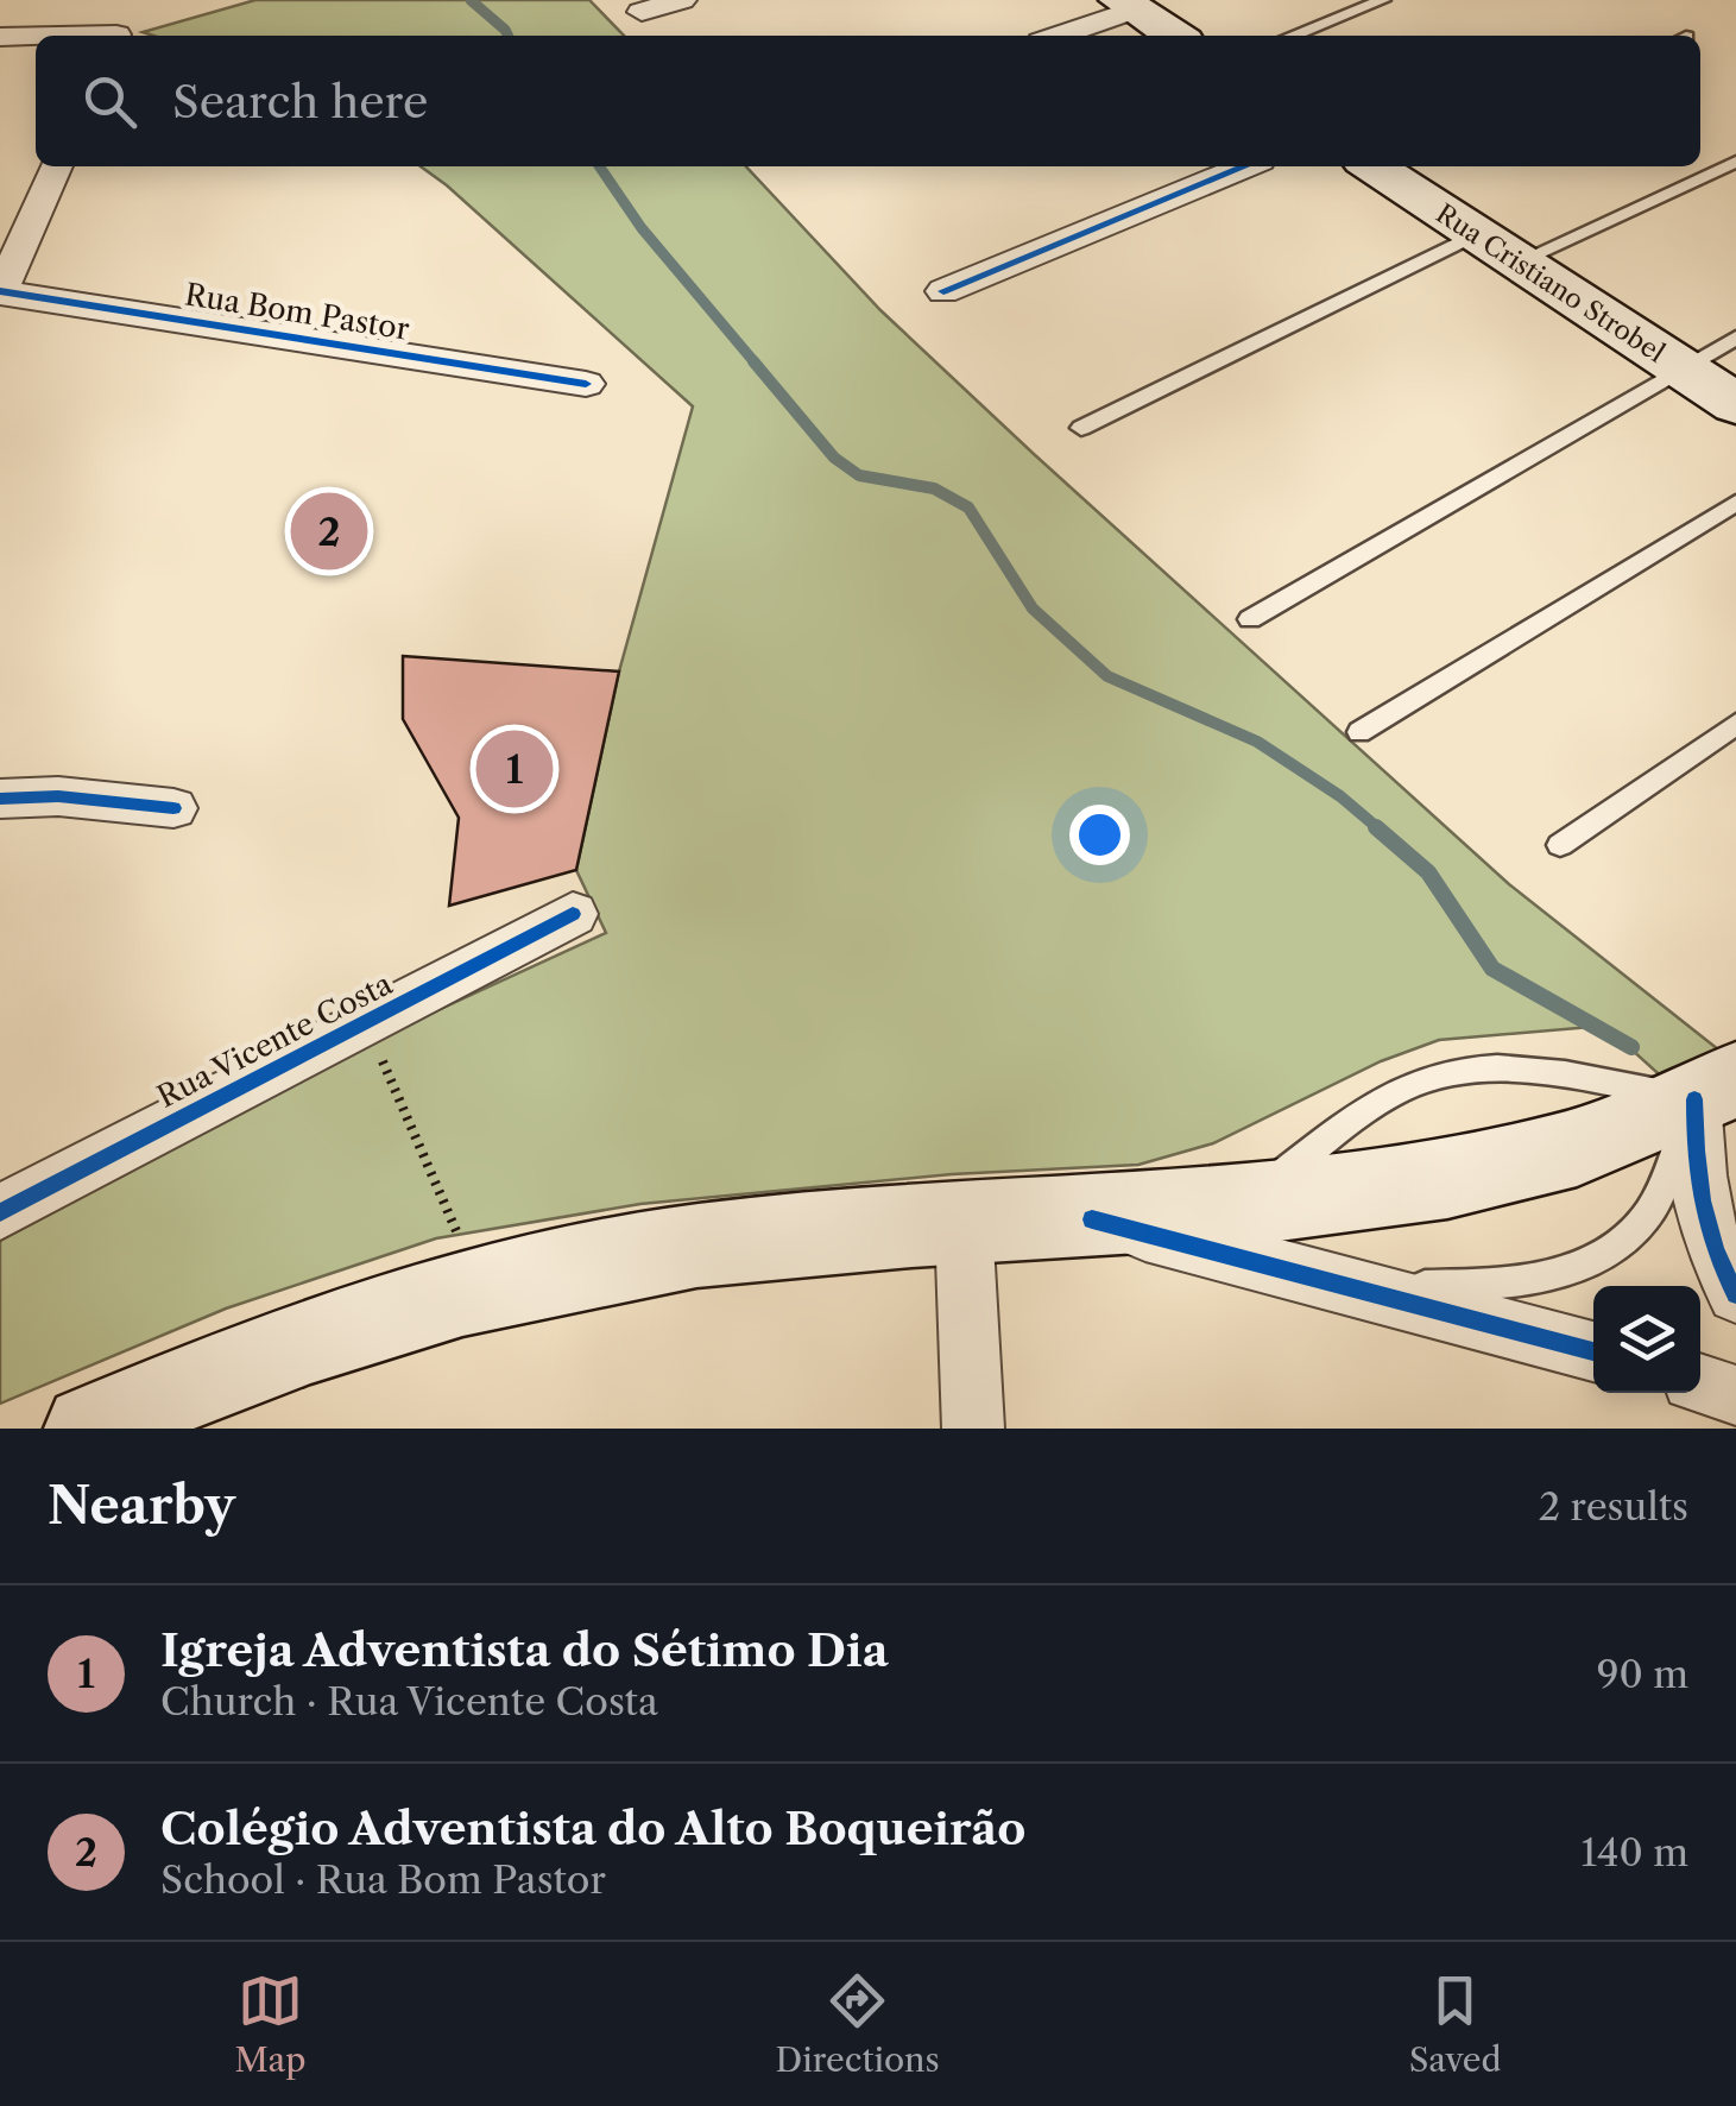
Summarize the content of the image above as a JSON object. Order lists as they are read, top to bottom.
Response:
{
  "streets": {
    "main road": ["Rua Cristiano Strobel"],
    "street": ["Rua Bom Pastor", "Rua Vicente Costa"]
  },
  "page": {
    "search": "Search here",
    "pins": ["2", "1"],
    "heading": ["Nearby", "2 results"],
    "list": [
      {
        "mark": "1",
        "name": "Igreja Adventista do Sétimo Dia",
        "note": "Church · Rua Vicente Costa",
        "value": "90 m"
      },
      {
        "mark": "2",
        "name": "Colégio Adventista do Alto Boqueirão",
        "note": "School · Rua Bom Pastor",
        "value": "140 m"
      }
    ],
    "nav": ["Map", "Directions", "Saved"]
  }
}
